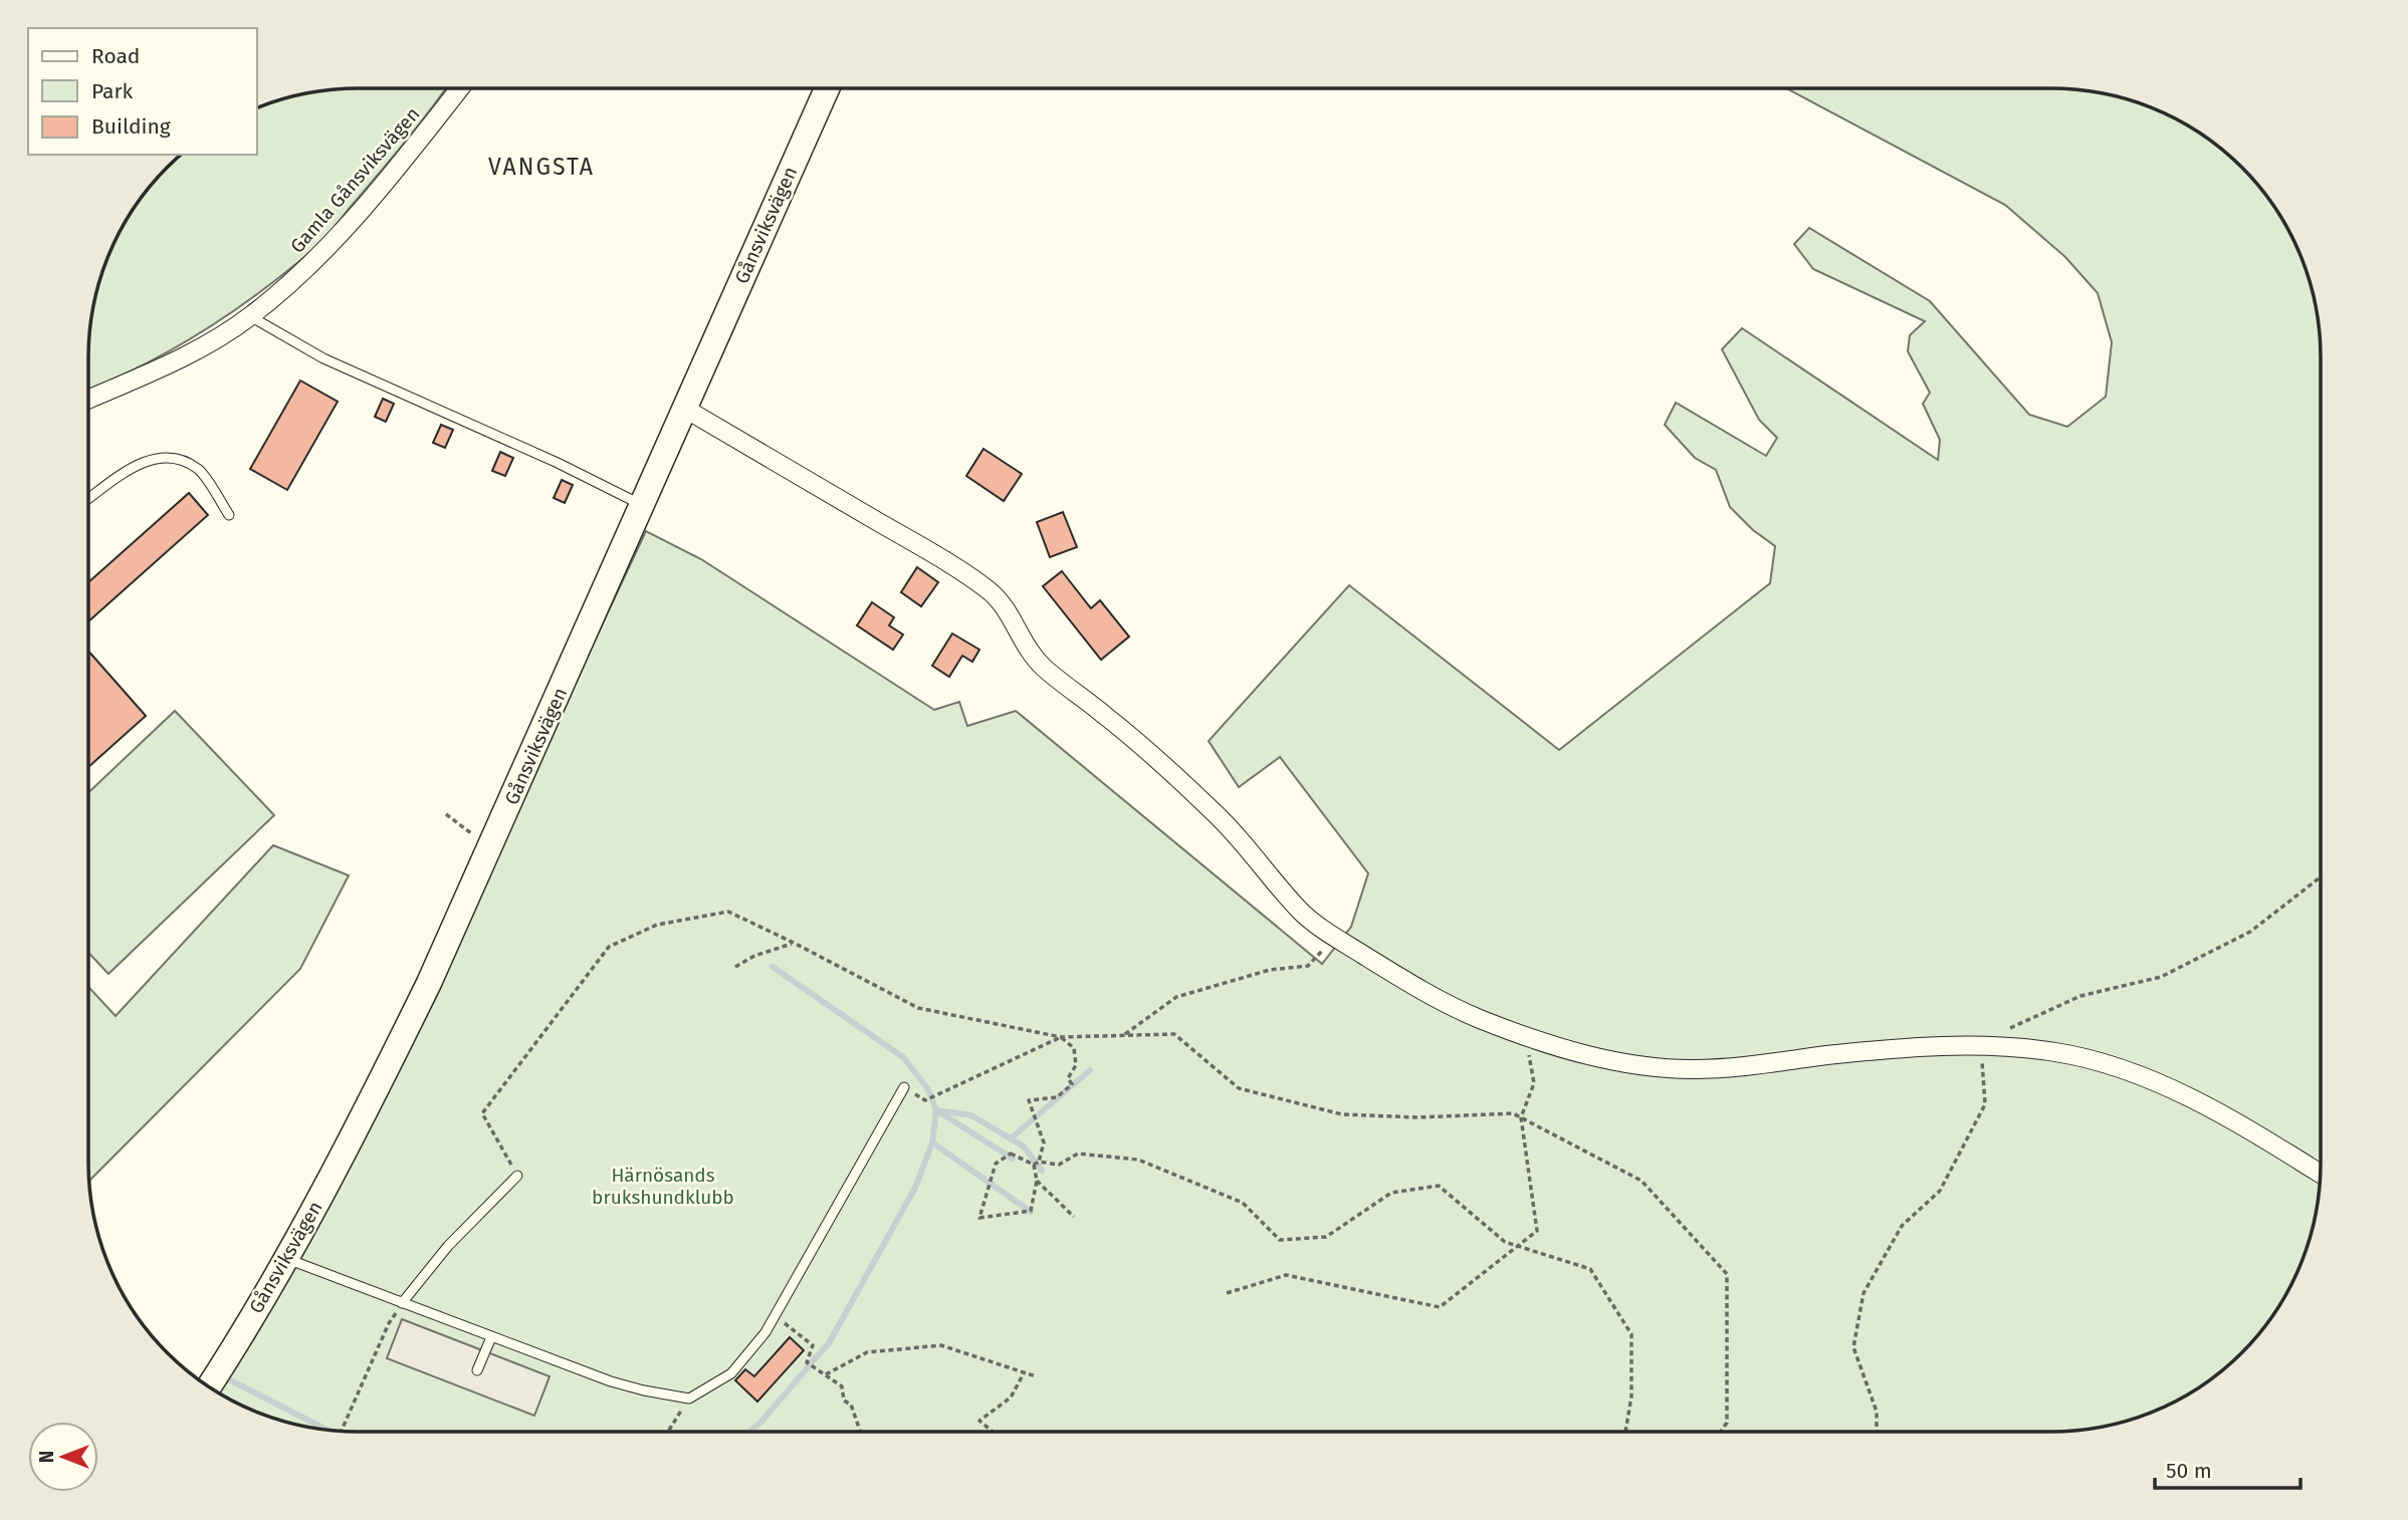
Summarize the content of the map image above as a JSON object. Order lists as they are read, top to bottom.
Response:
{
  "streets": {
    "main road": ["Gånsviksvägen"],
    "street": ["Gamla Gånsviksvägen"]
  },
  "districts": ["VANGSTA"],
  "parks": ["Härnösands brukshundklubb"],
  "legend": ["Road", "Park", "Building"],
  "scale_bar": "50 m",
  "north": "left"
}
